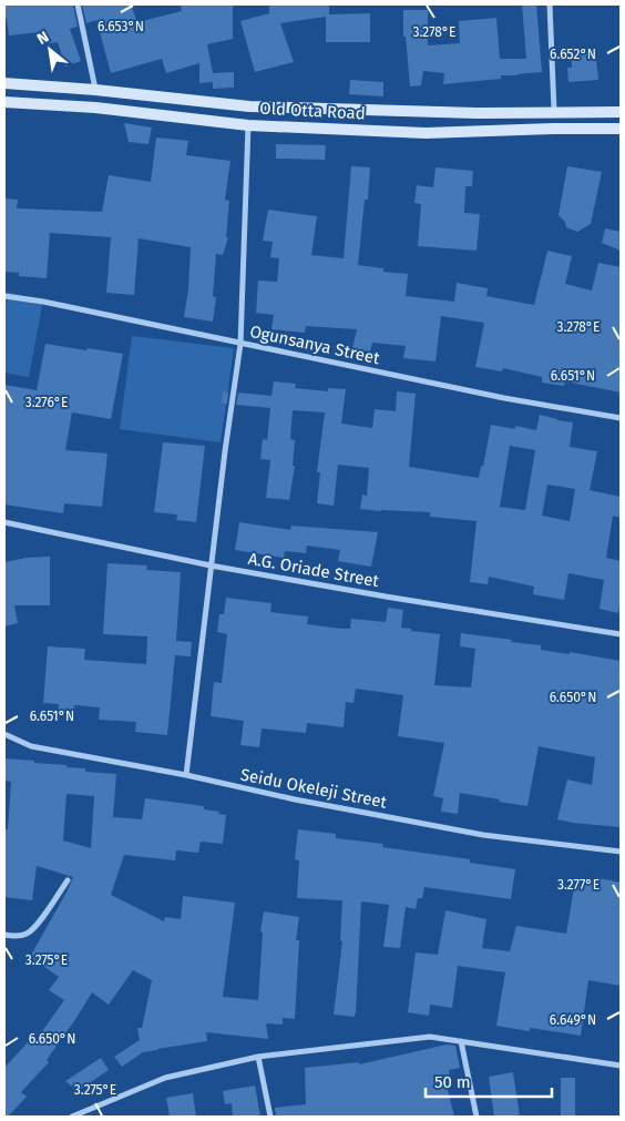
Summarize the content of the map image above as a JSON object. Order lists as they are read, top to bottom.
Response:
{
  "streets": {
    "street": [
      "Old Otta Road",
      "Ogunsanya Street",
      "A.G. Oriade Street",
      "Seidu Okeleji Street"
    ]
  },
  "scale_bar": "50 m",
  "north": "top left",
  "coordinates": [
    "6.653°N",
    "3.278°E",
    "6.652°N",
    "6.651°N",
    "3.276°E",
    "6.650°N",
    "3.277°E",
    "3.275°E",
    "6.649°N"
  ]
}
